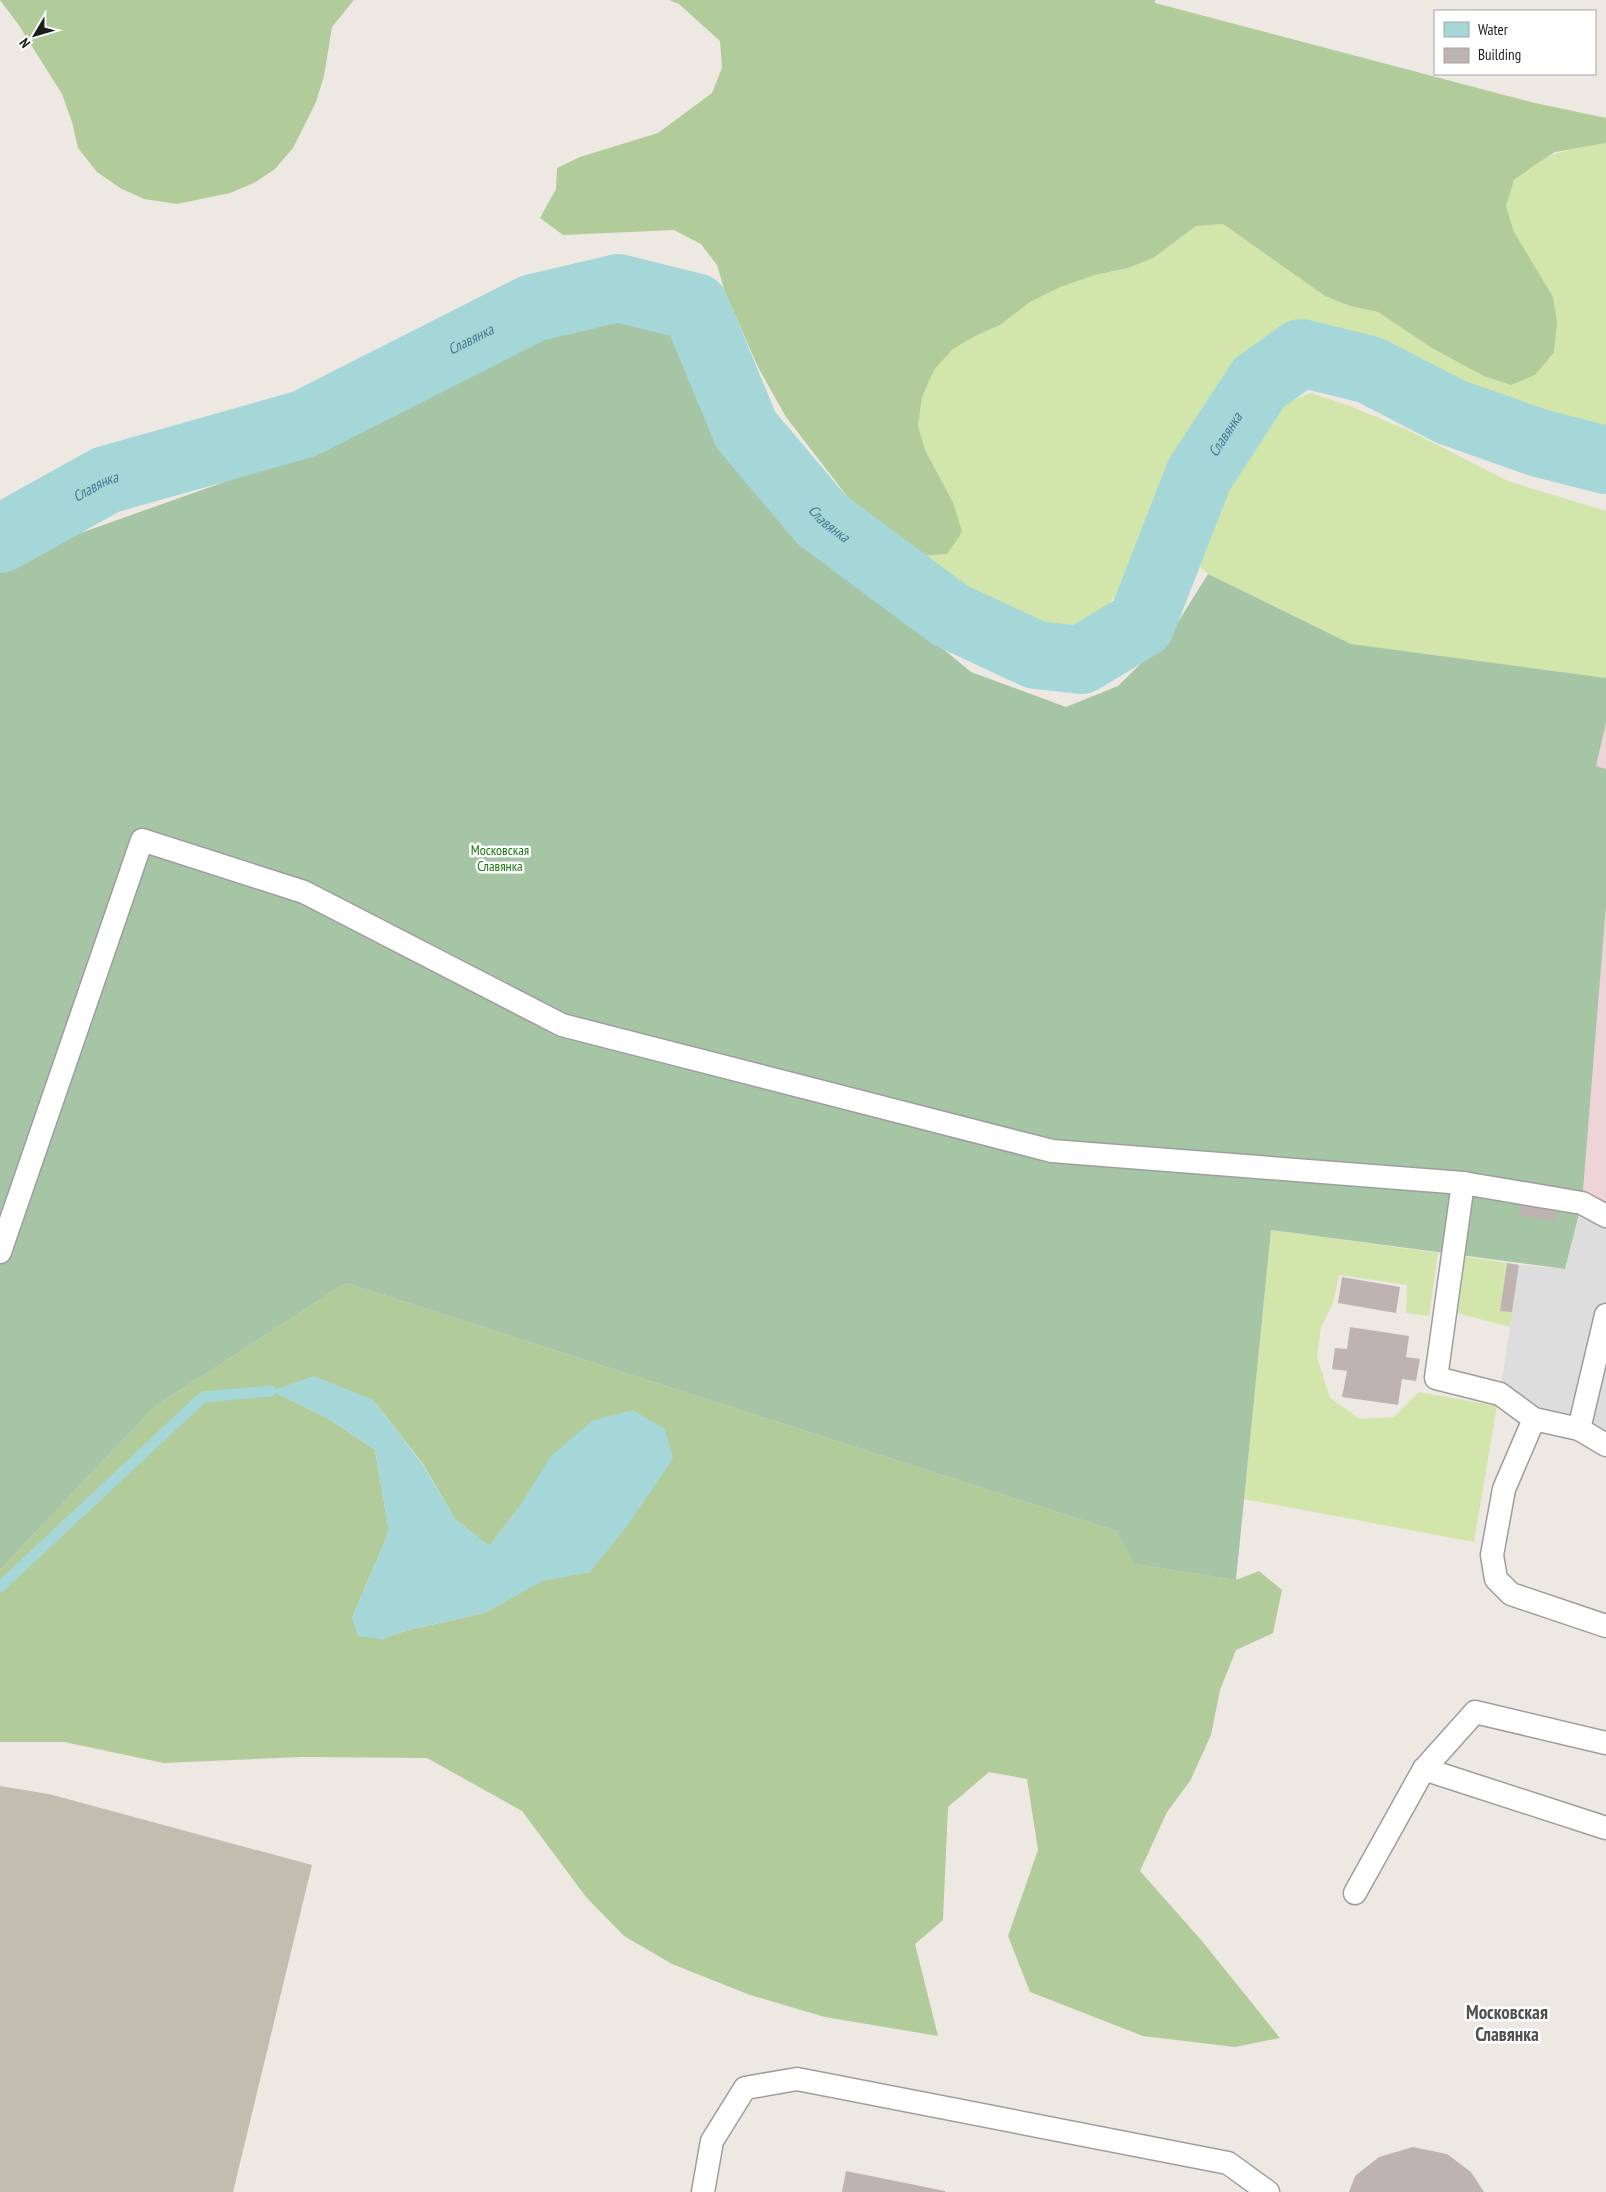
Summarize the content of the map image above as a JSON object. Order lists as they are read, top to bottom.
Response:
{
  "districts": ["Московская Славянка"],
  "water": ["Славянка"],
  "parks": ["Московская Славянка"],
  "legend": ["Water", "Building"],
  "north": "bottom left"
}
